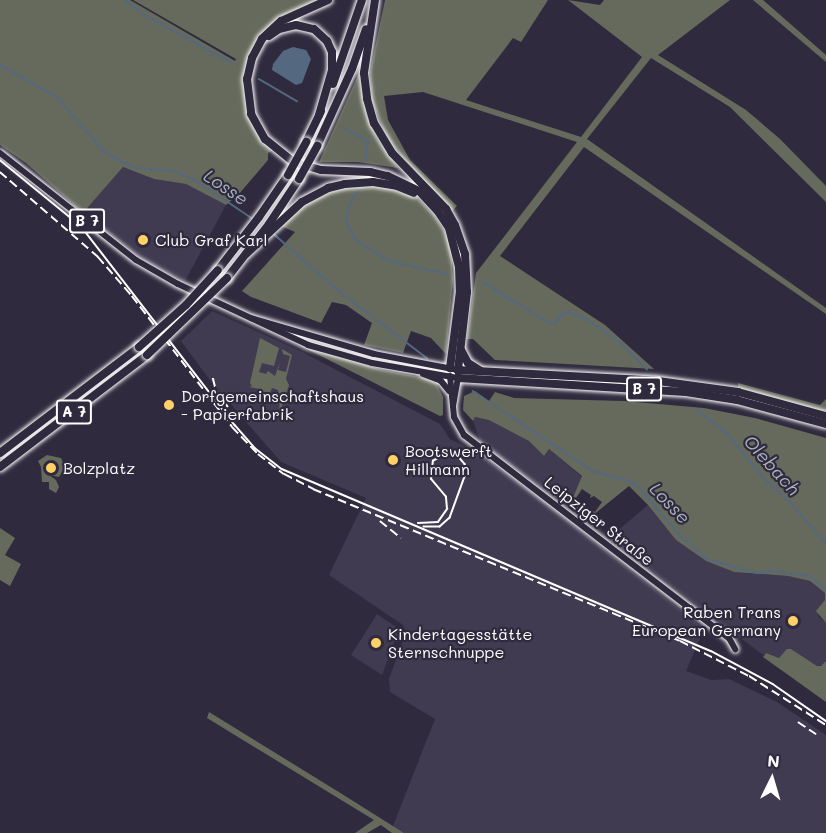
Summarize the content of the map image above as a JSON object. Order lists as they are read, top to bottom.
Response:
{
  "streets": {
    "highway": ["B 7", "A 7"],
    "main road": ["Leipziger Straße"]
  },
  "crossings": [
    ["B 7", "Leipziger Straße"]
  ],
  "water": ["Losse", "Olebach"],
  "places": [
    "Club Graf Karl",
    "Dorfgemeinschaftshaus - Papierfabrik",
    "Bootswerft Hillmann",
    "Bolzplatz",
    "Raben Trans European Germany",
    "Kindertagesstätte Sternschnuppe"
  ],
  "north": "top"
}
